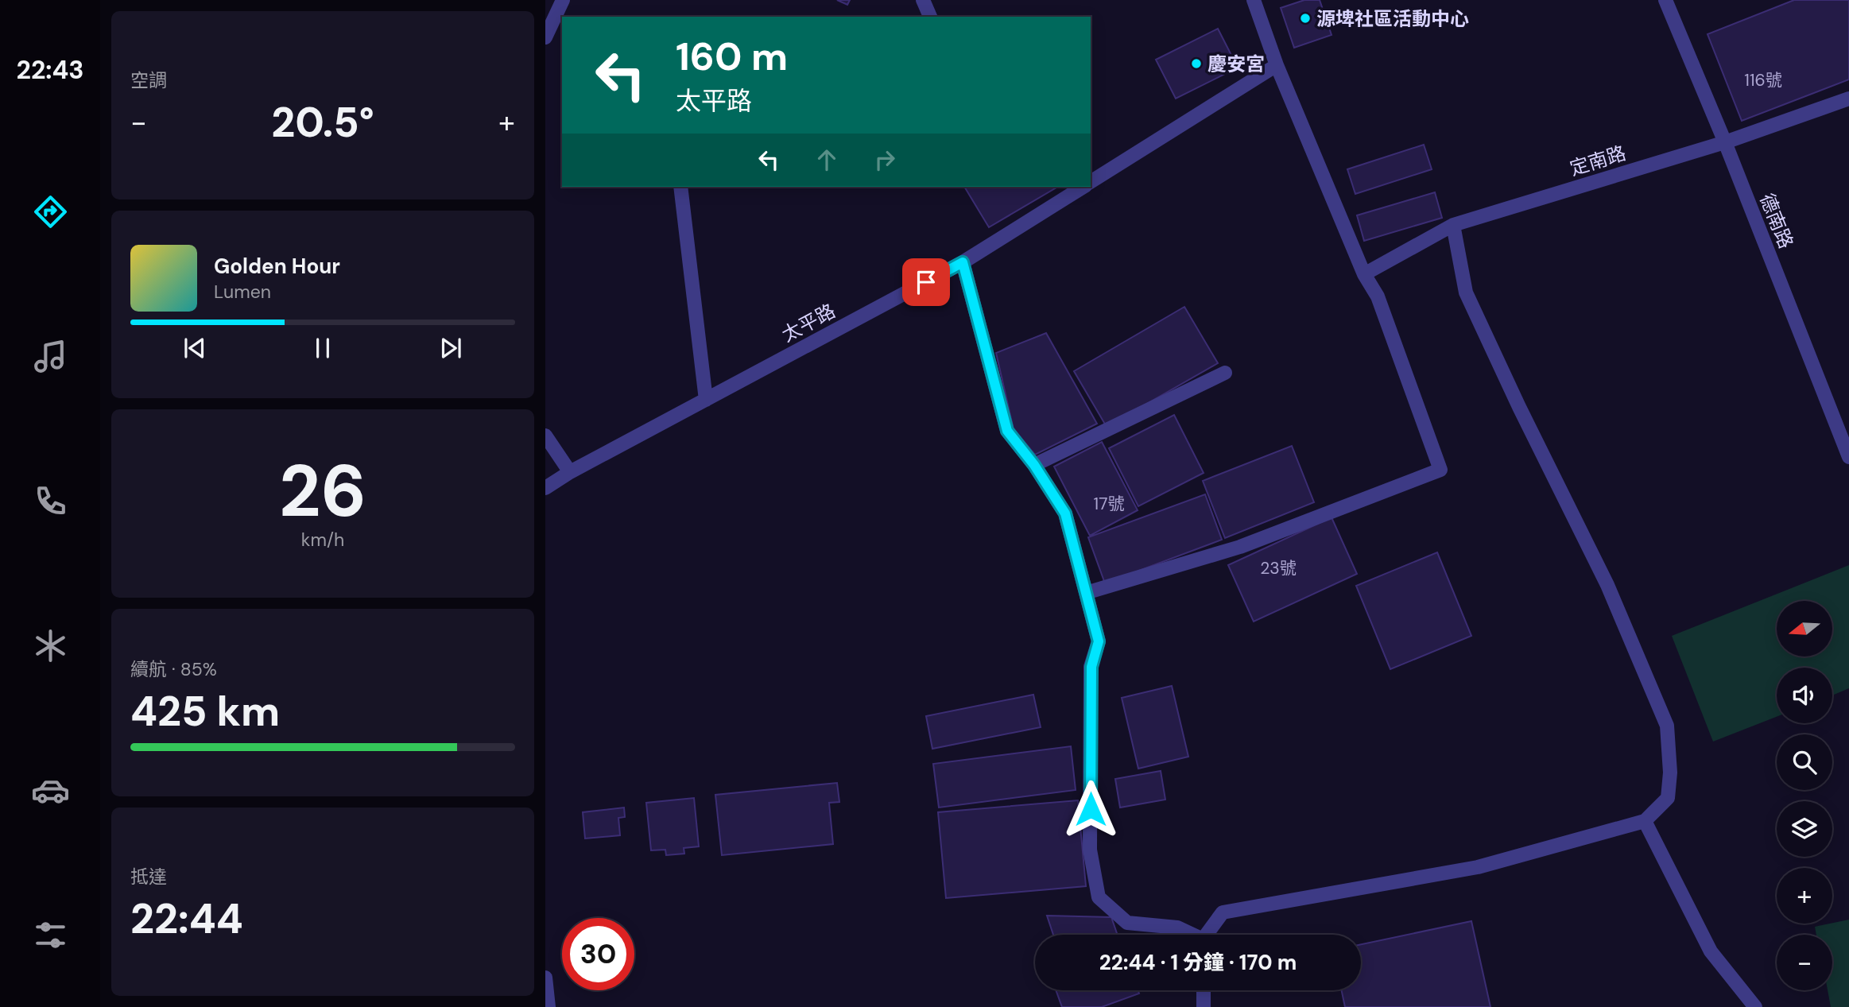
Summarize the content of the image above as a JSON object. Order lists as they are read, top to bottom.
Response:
{
  "streets": {
    "street": ["定南路", "德南路", "太平路"]
  },
  "crossings": [
    ["定南路", "德南路"]
  ],
  "places": ["源埤社區活動中心", "慶安宮"],
  "house_numbers": ["116號", "17號", "23號"],
  "north": "left",
  "page": {
    "tabs": "22:43",
    "tile": [
      "空調",
      ["26", "km/h"],
      ["續航 · 85%", "425 km"],
      ["抵達", "22:44"]
    ],
    "turn": ["160 m", "太平路"],
    "heat": ["−", "20.5°", "+"],
    "song": ["Golden Hour", "Lumen"],
    "map_buttons": ["+", "−"],
    "limit": "30",
    "trip": "22:44 · 1 分鐘 · 170 m"
  }
}
